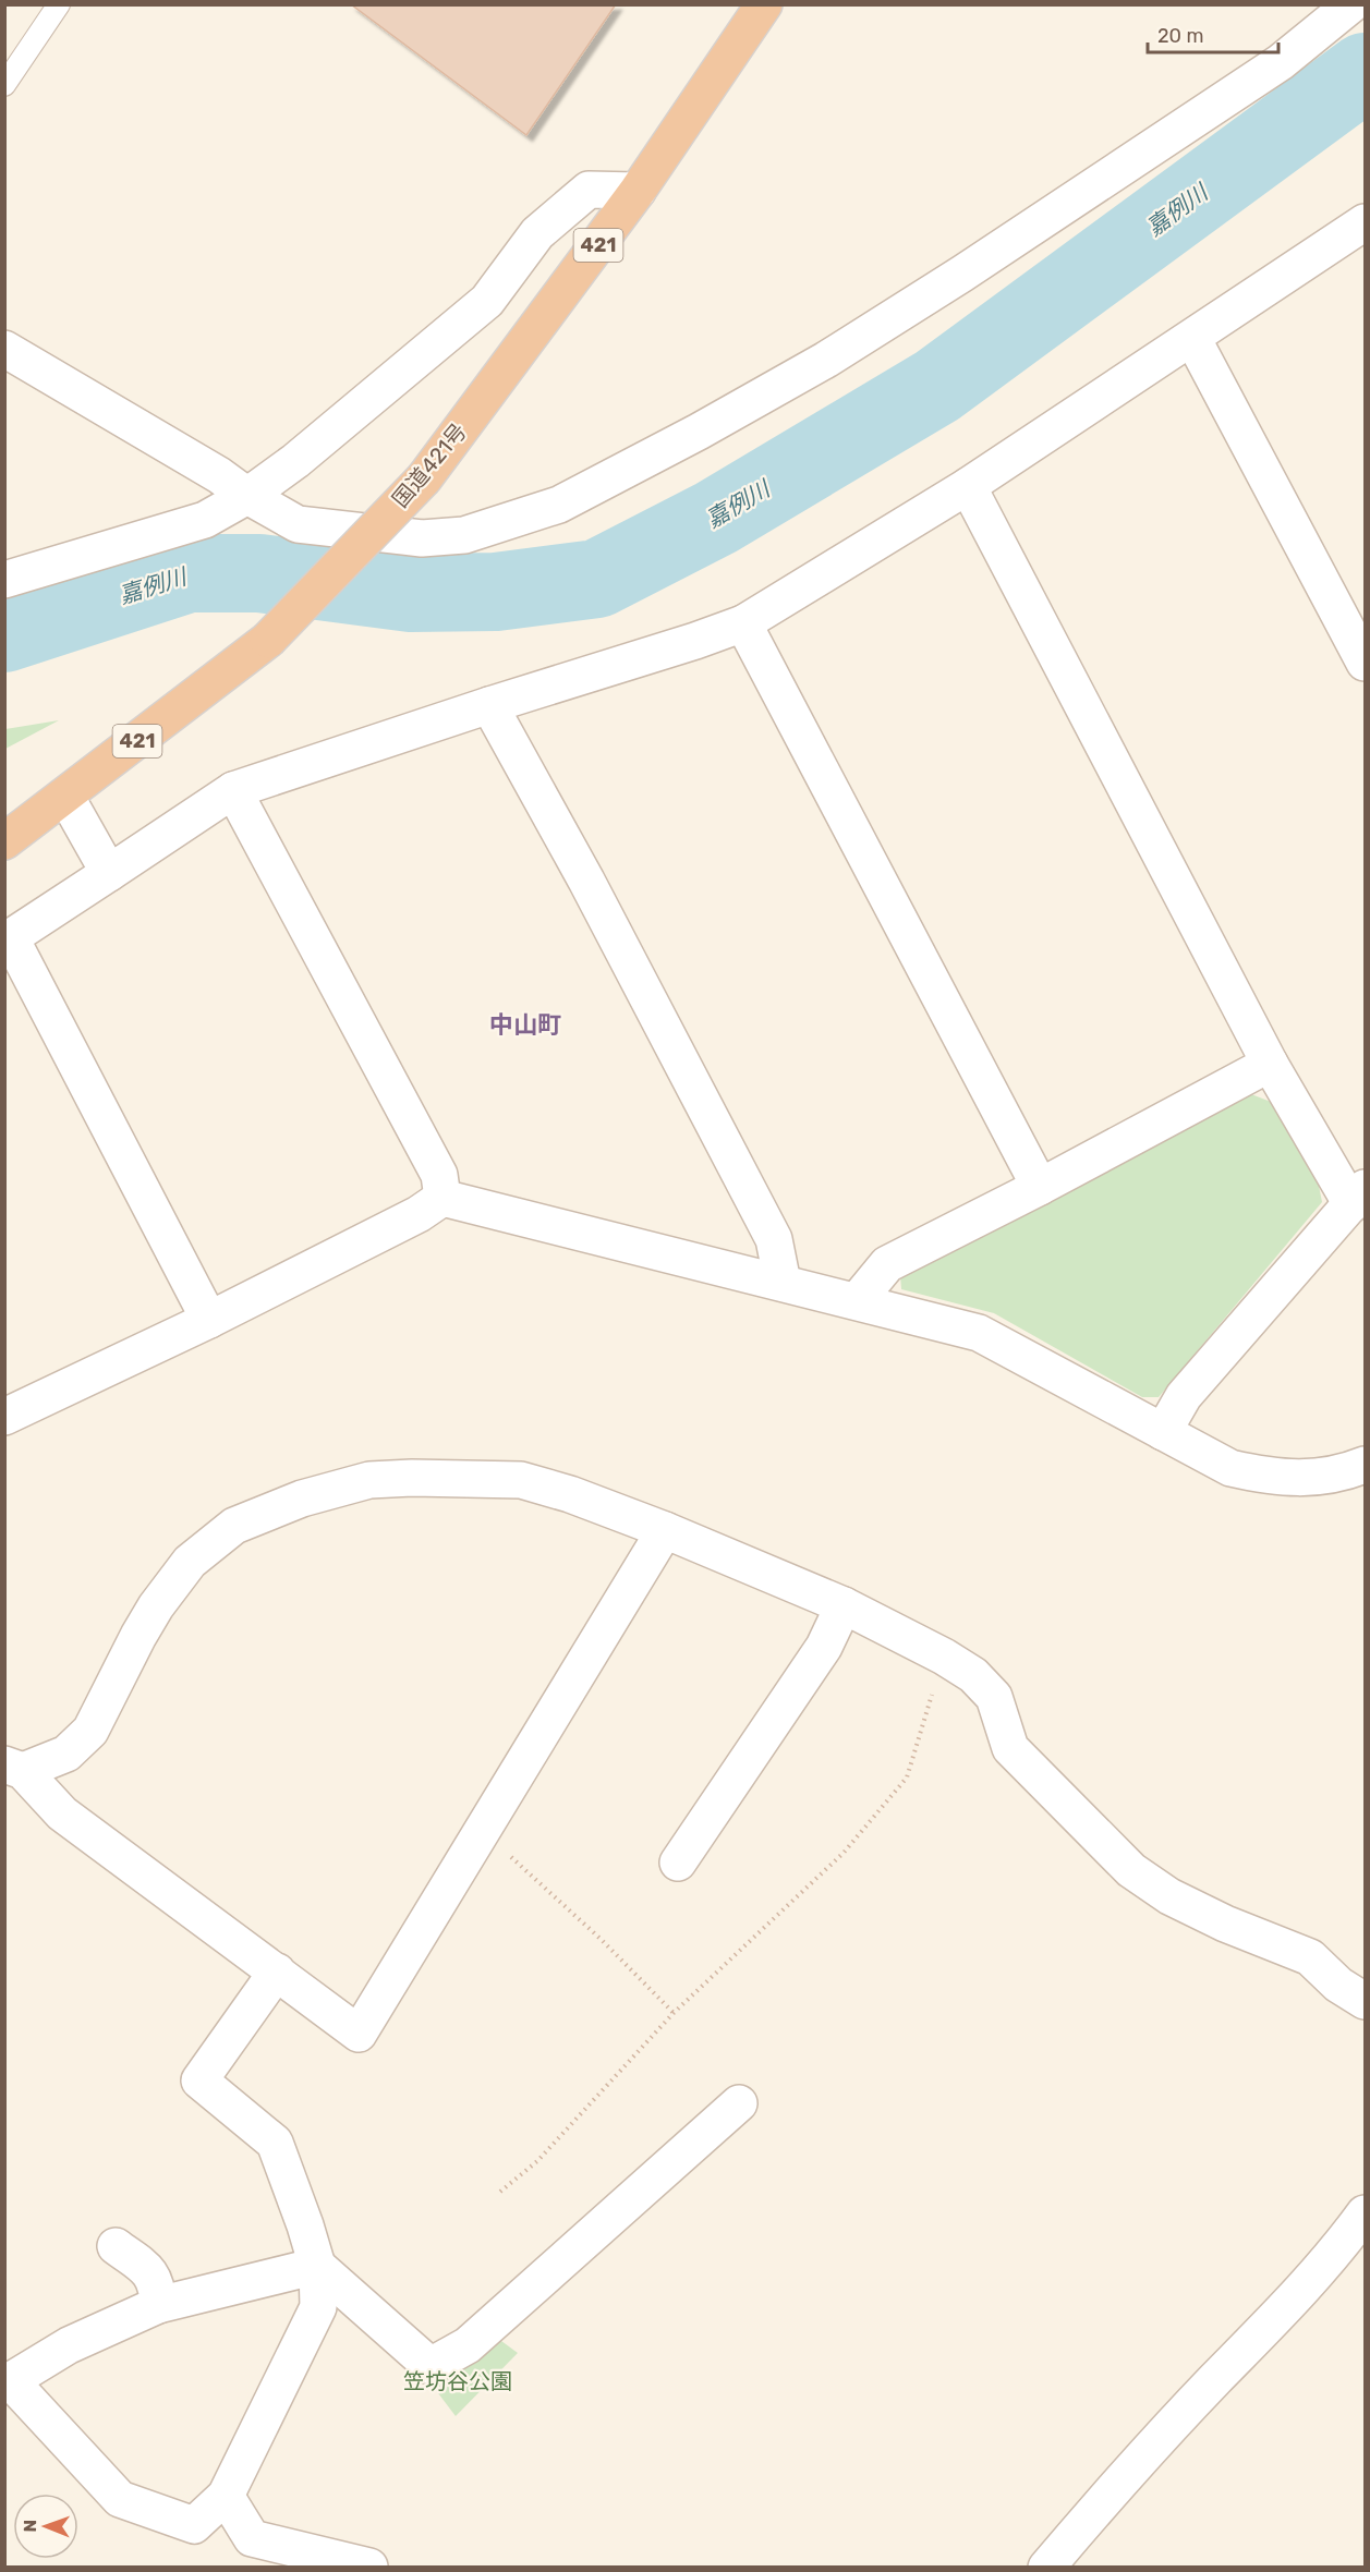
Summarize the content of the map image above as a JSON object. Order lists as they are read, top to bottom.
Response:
{
  "streets": {
    "highway": ["421", "国道421号"]
  },
  "districts": ["中山町"],
  "water": ["嘉例川"],
  "parks": ["笠坊谷公園"],
  "scale_bar": "20 m",
  "north": "left"
}
